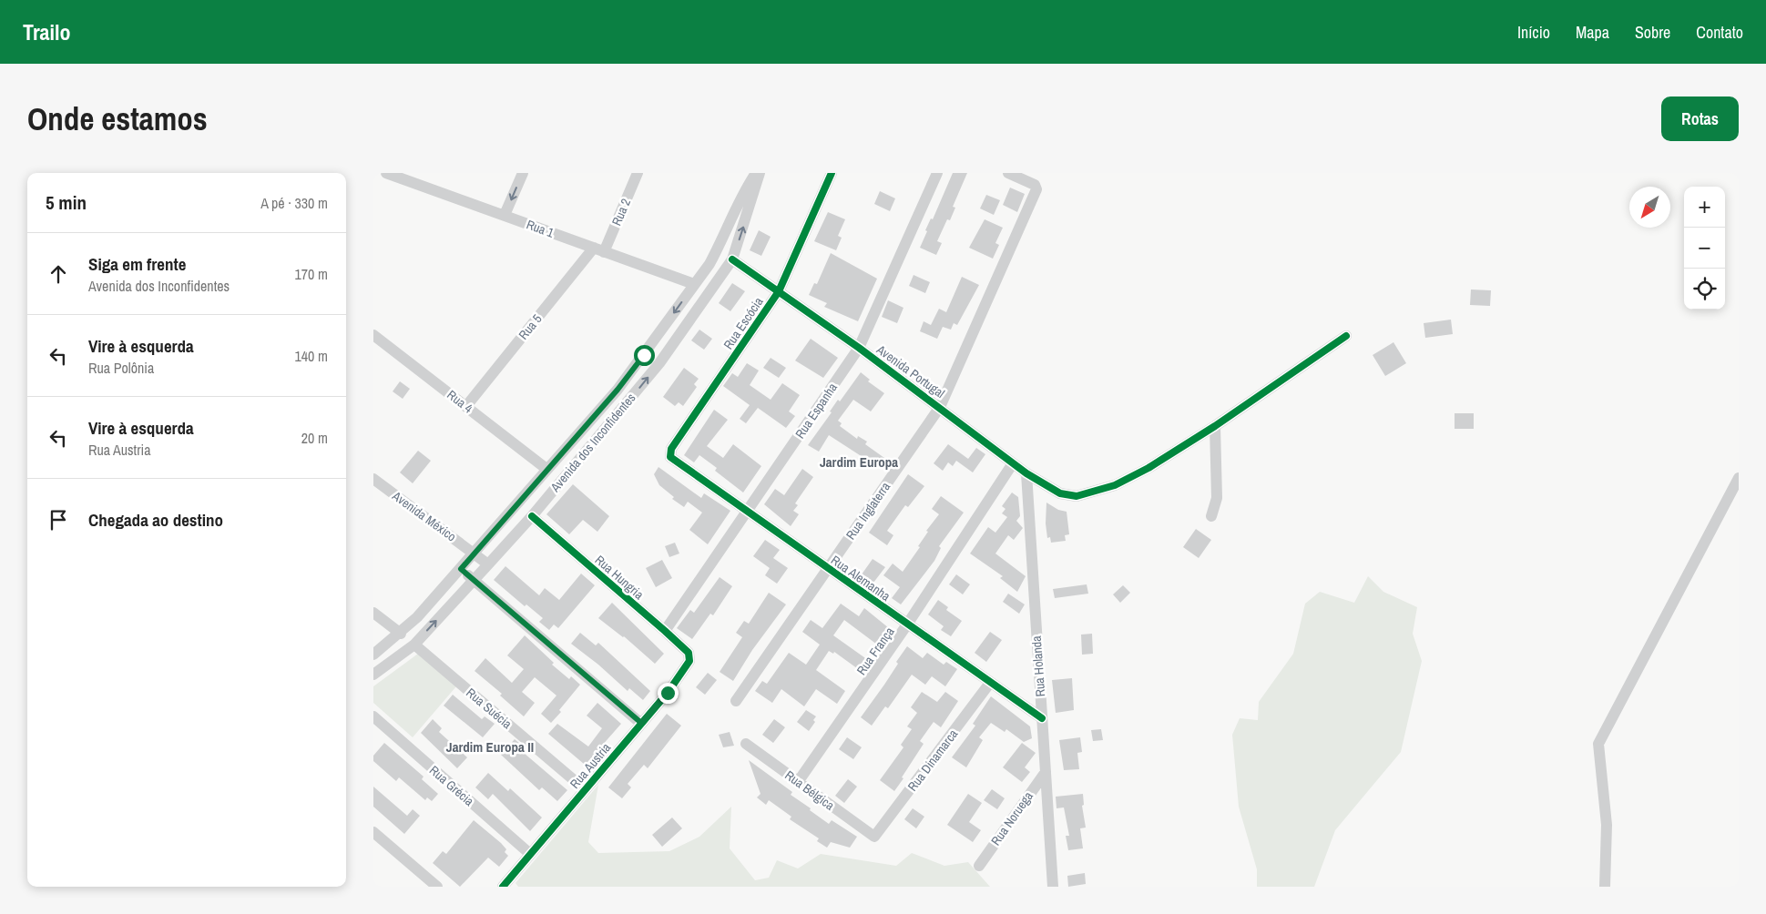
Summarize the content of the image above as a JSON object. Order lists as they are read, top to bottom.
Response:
{
  "streets": {
    "street": [
      "Rua 2",
      "Rua 1",
      "Rua Escócia",
      "Rua 5",
      "Avenida Portugal",
      "Rua 4",
      "Rua Espanha",
      "Avenida dos Inconfidentes",
      "Rua Inglaterra",
      "Avenida México",
      "Rua Hungria",
      "Rua Alemanha",
      "Rua França",
      "Rua Holanda",
      "Rua Suécia",
      "Rua Dinamarca",
      "Rua Austria",
      "Rua Grécia",
      "Rua Bélgica",
      "Rua Noruega"
    ]
  },
  "crossings": [
    ["Rua 2", "Rua 1"],
    ["Rua 2", "Rua 5"],
    ["Rua 1", "Rua 5"],
    ["Rua 1", "Avenida dos Inconfidentes"],
    ["Rua Escócia", "Avenida Portugal"],
    ["Rua Escócia", "Rua Alemanha"],
    ["Rua 5", "Rua 4"],
    ["Avenida Portugal", "Rua Espanha"],
    ["Avenida Portugal", "Avenida dos Inconfidentes"],
    ["Avenida Portugal", "Rua Inglaterra"],
    ["Avenida Portugal", "Rua França"],
    ["Avenida Portugal", "Rua Holanda"],
    ["Rua 4", "Avenida dos Inconfidentes"],
    ["Rua Espanha", "Rua Hungria"],
    ["Rua Espanha", "Rua Alemanha"],
    ["Avenida dos Inconfidentes", "Avenida México"],
    ["Avenida dos Inconfidentes", "Rua Hungria"],
    ["Avenida dos Inconfidentes", "Rua Suécia"],
    ["Rua Inglaterra", "Rua Alemanha"],
    ["Rua Hungria", "Rua Austria"],
    ["Rua Alemanha", "Rua França"],
    ["Rua Alemanha", "Rua Holanda"],
    ["Rua Alemanha", "Rua Dinamarca"],
    ["Rua França", "Rua Bélgica"],
    ["Rua Holanda", "Rua Noruega"],
    ["Rua Suécia", "Rua Austria"],
    ["Rua Dinamarca", "Rua Bélgica"],
    ["Rua Austria", "Rua Grécia"]
  ],
  "districts": ["Jardim Europa", "Jardim Europa II"],
  "north": "bottom left",
  "page": {
    "header": "Trailo",
    "nav": [
      "Início",
      "Mapa",
      "Sobre",
      "Contato"
    ],
    "buttons": "Rotas",
    "title": "Onde estamos",
    "heading": ["5 min", "A pé · 330 m"],
    "map_buttons": ["+", "−"],
    "list": [
      ["Siga em frente", "Avenida dos Inconfidentes", "170 m"],
      ["Vire à esquerda", "Rua Polônia", "140 m"],
      ["Vire à esquerda", "Rua Austria", "20 m"],
      "Chegada ao destino"
    ]
  }
}
